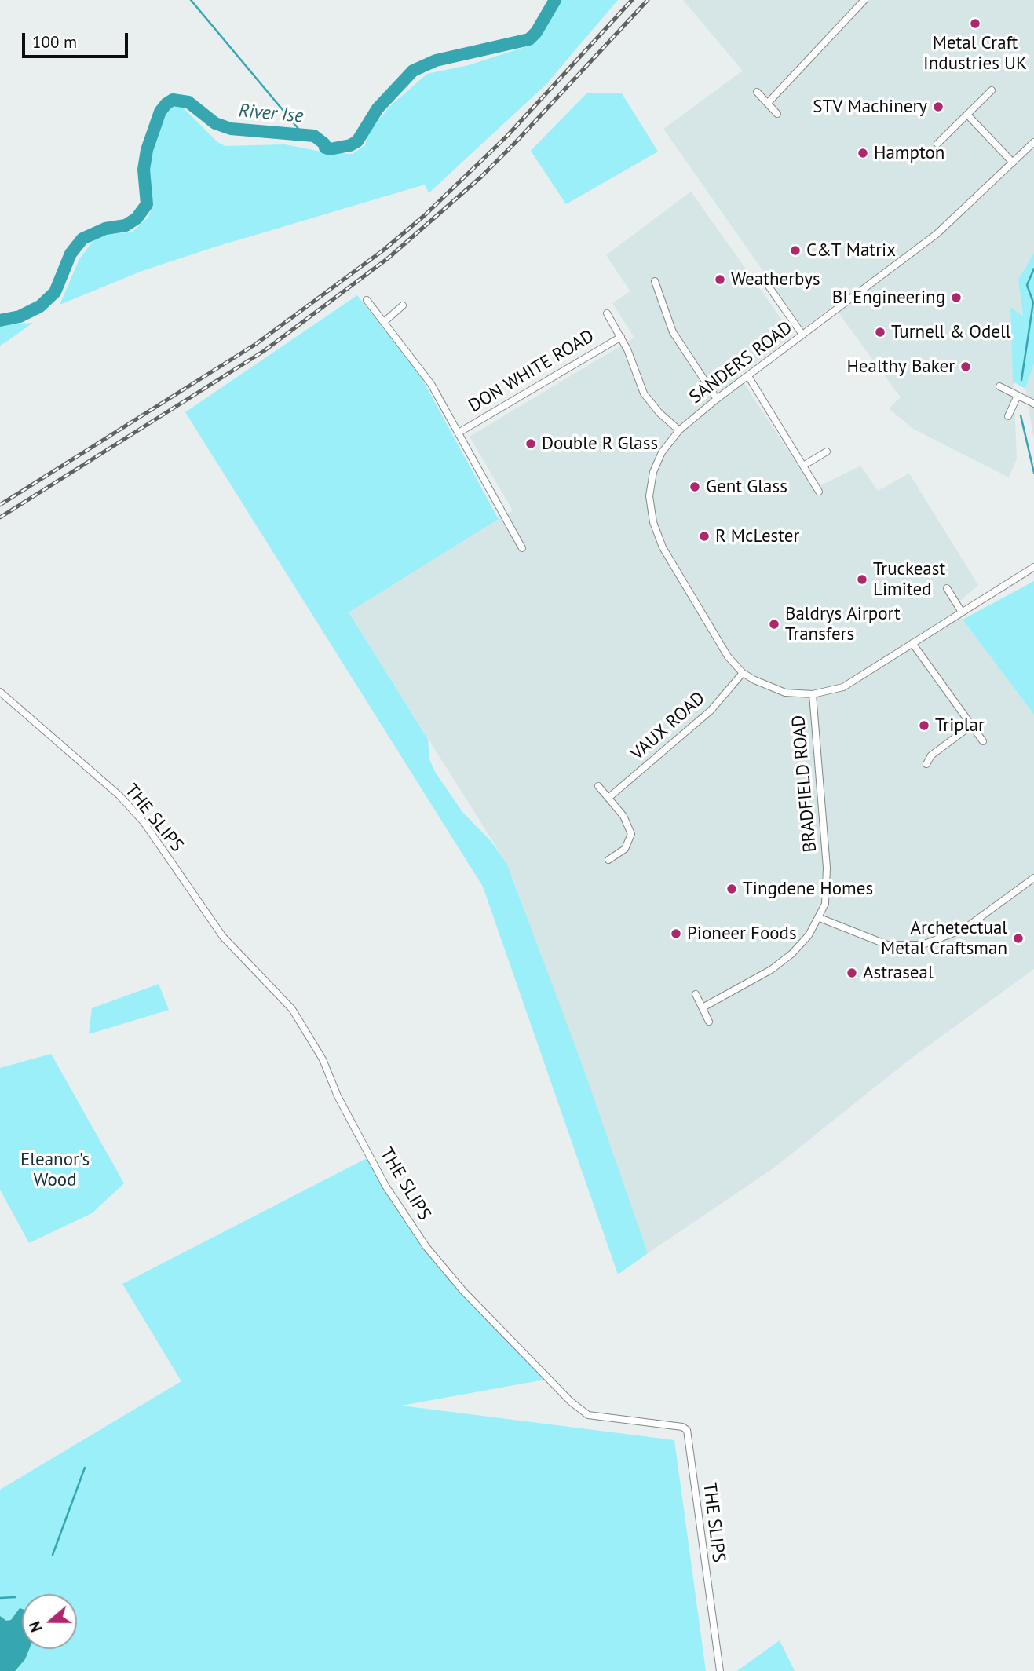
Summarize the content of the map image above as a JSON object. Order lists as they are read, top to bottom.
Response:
{
  "streets": {
    "street": [
      "SANDERS ROAD",
      "DON WHITE ROAD",
      "VAUX ROAD",
      "BRADFIELD ROAD",
      "THE SLIPS"
    ]
  },
  "crossings": [
    ["SANDERS ROAD", "DON WHITE ROAD"],
    ["SANDERS ROAD", "VAUX ROAD"]
  ],
  "water": ["River Ise"],
  "parks": ["Eleanor's Wood"],
  "places": [
    "Metal Craft Industries UK",
    "STV Machinery",
    "Hampton",
    "C&T Matrix",
    "Weatherbys",
    "BI Engineering",
    "Turnell & Odell",
    "Healthy Baker",
    "Double R Glass",
    "Gent Glass",
    "R McLester",
    "Truckeast Limited",
    "Baldrys Airport Transfers",
    "Triplar",
    "Tingdene Homes",
    "Pioneer Foods",
    "Archetectual Metal Craftsman",
    "Astraseal"
  ],
  "scale_bar": "100 m",
  "north": "left"
}
